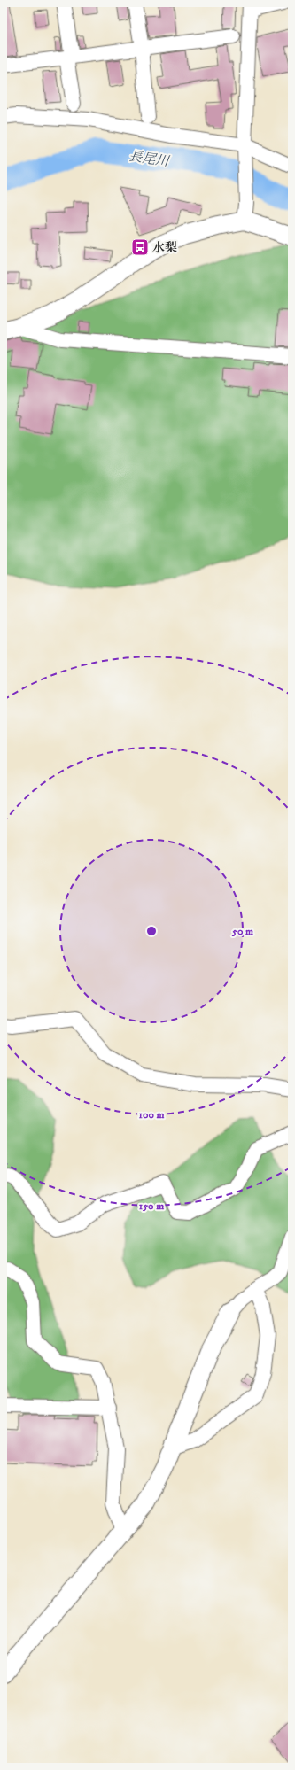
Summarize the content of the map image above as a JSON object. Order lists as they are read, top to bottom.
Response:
{
  "water": ["長尾川"],
  "places": {
    "bus stop": ["水梨"]
  },
  "rings": ["50 m", "100 m", "150 m"]
}
